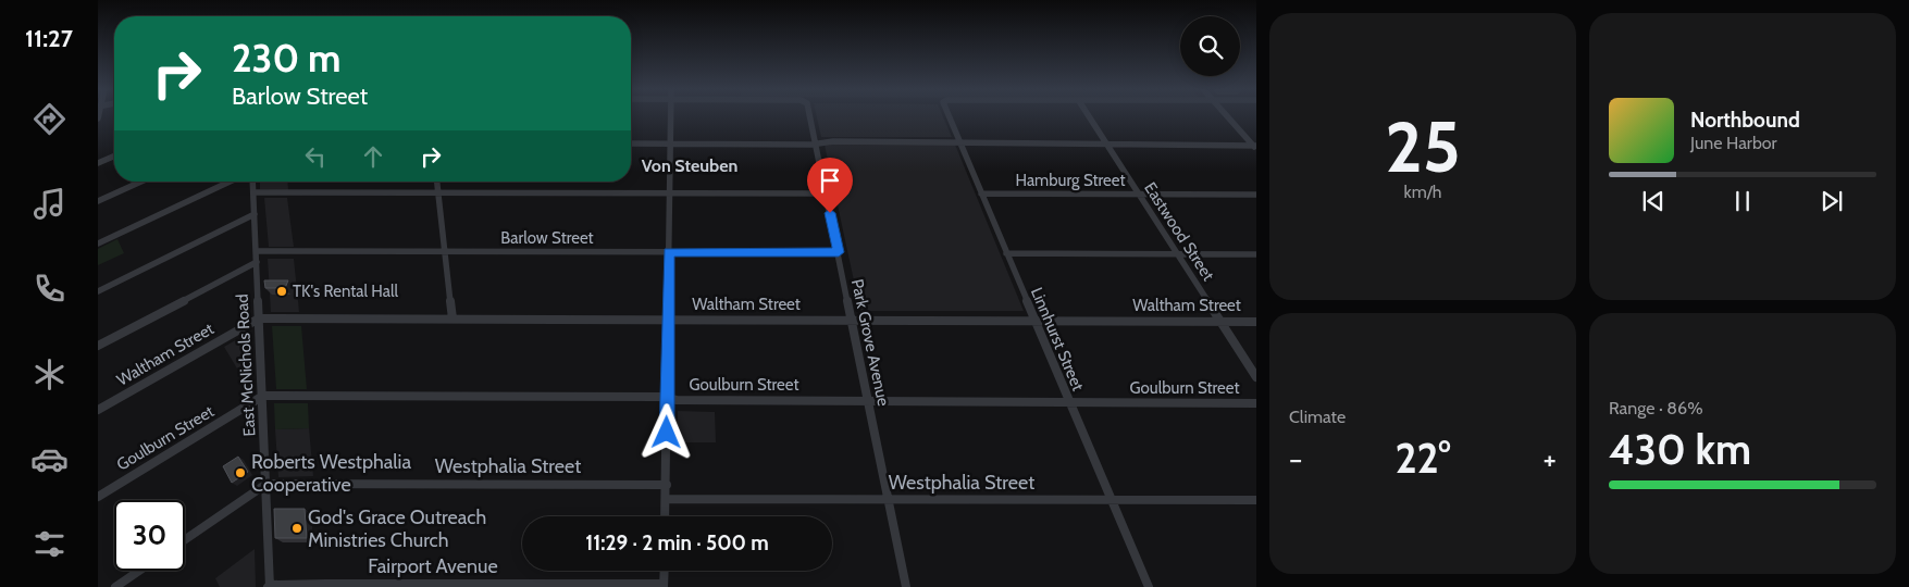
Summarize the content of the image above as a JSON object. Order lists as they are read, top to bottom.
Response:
{
  "streets": {
    "street": [
      "Hamburg Street",
      "Eastwood Street",
      "Barlow Street",
      "Waltham Street",
      "Linnhurst Street",
      "Park Grove Avenue",
      "East McNichols Road",
      "Goulburn Street",
      "Westphalia Street",
      "Fairport Avenue"
    ]
  },
  "crossings": [
    ["Hamburg Street", "Eastwood Street"],
    ["Hamburg Street", "Linnhurst Street"],
    ["Eastwood Street", "Waltham Street"],
    ["Barlow Street", "Park Grove Avenue"],
    ["Barlow Street", "East McNichols Road"],
    ["Waltham Street", "Linnhurst Street"],
    ["Waltham Street", "Park Grove Avenue"],
    ["Waltham Street", "East McNichols Road"],
    ["Linnhurst Street", "Goulburn Street"],
    ["Linnhurst Street", "Westphalia Street"],
    ["Park Grove Avenue", "Goulburn Street"],
    ["Park Grove Avenue", "Westphalia Street"],
    ["East McNichols Road", "Goulburn Street"],
    ["East McNichols Road", "Westphalia Street"],
    ["East McNichols Road", "Fairport Avenue"]
  ],
  "districts": ["Von Steuben"],
  "places": ["TK's Rental Hall", "Roberts Westphalia Cooperative", "God's Grace Outreach Ministries Church"],
  "page": {
    "tabs": "11:27",
    "tile": [
      ["25", "km/h"],
      "Climate",
      ["Range · 86%", "430 km"]
    ],
    "turn": ["230 m", "Barlow Street"],
    "song": ["Northbound", "June Harbor"],
    "heat": ["−", "22°", "+"],
    "limit": "30",
    "trip": "11:29 · 2 min · 500 m"
  }
}
